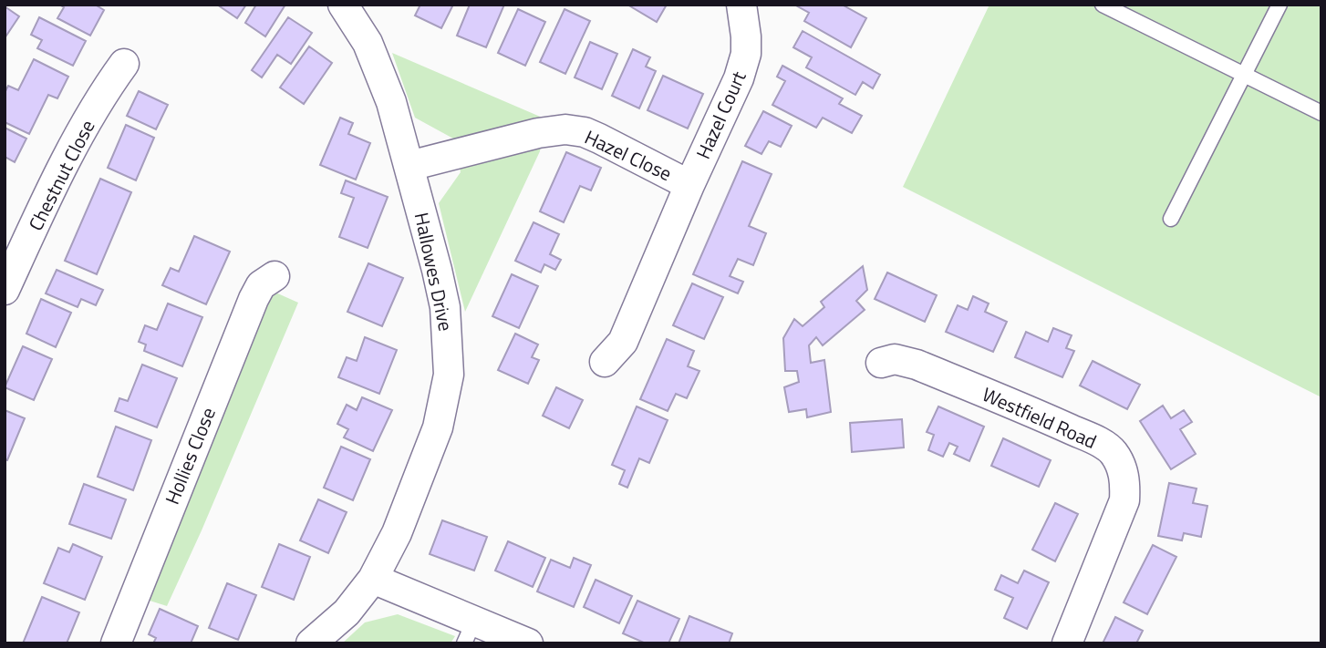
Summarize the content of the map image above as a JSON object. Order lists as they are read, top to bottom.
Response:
{
  "streets": {
    "street": [
      "Hazel Court",
      "Hazel Close",
      "Chestnut Close",
      "Hallowes Drive",
      "Westfield Road",
      "Hollies Close"
    ]
  },
  "crossings": [
    ["Hazel Court", "Hazel Close"],
    ["Hazel Close", "Hallowes Drive"]
  ]
}
